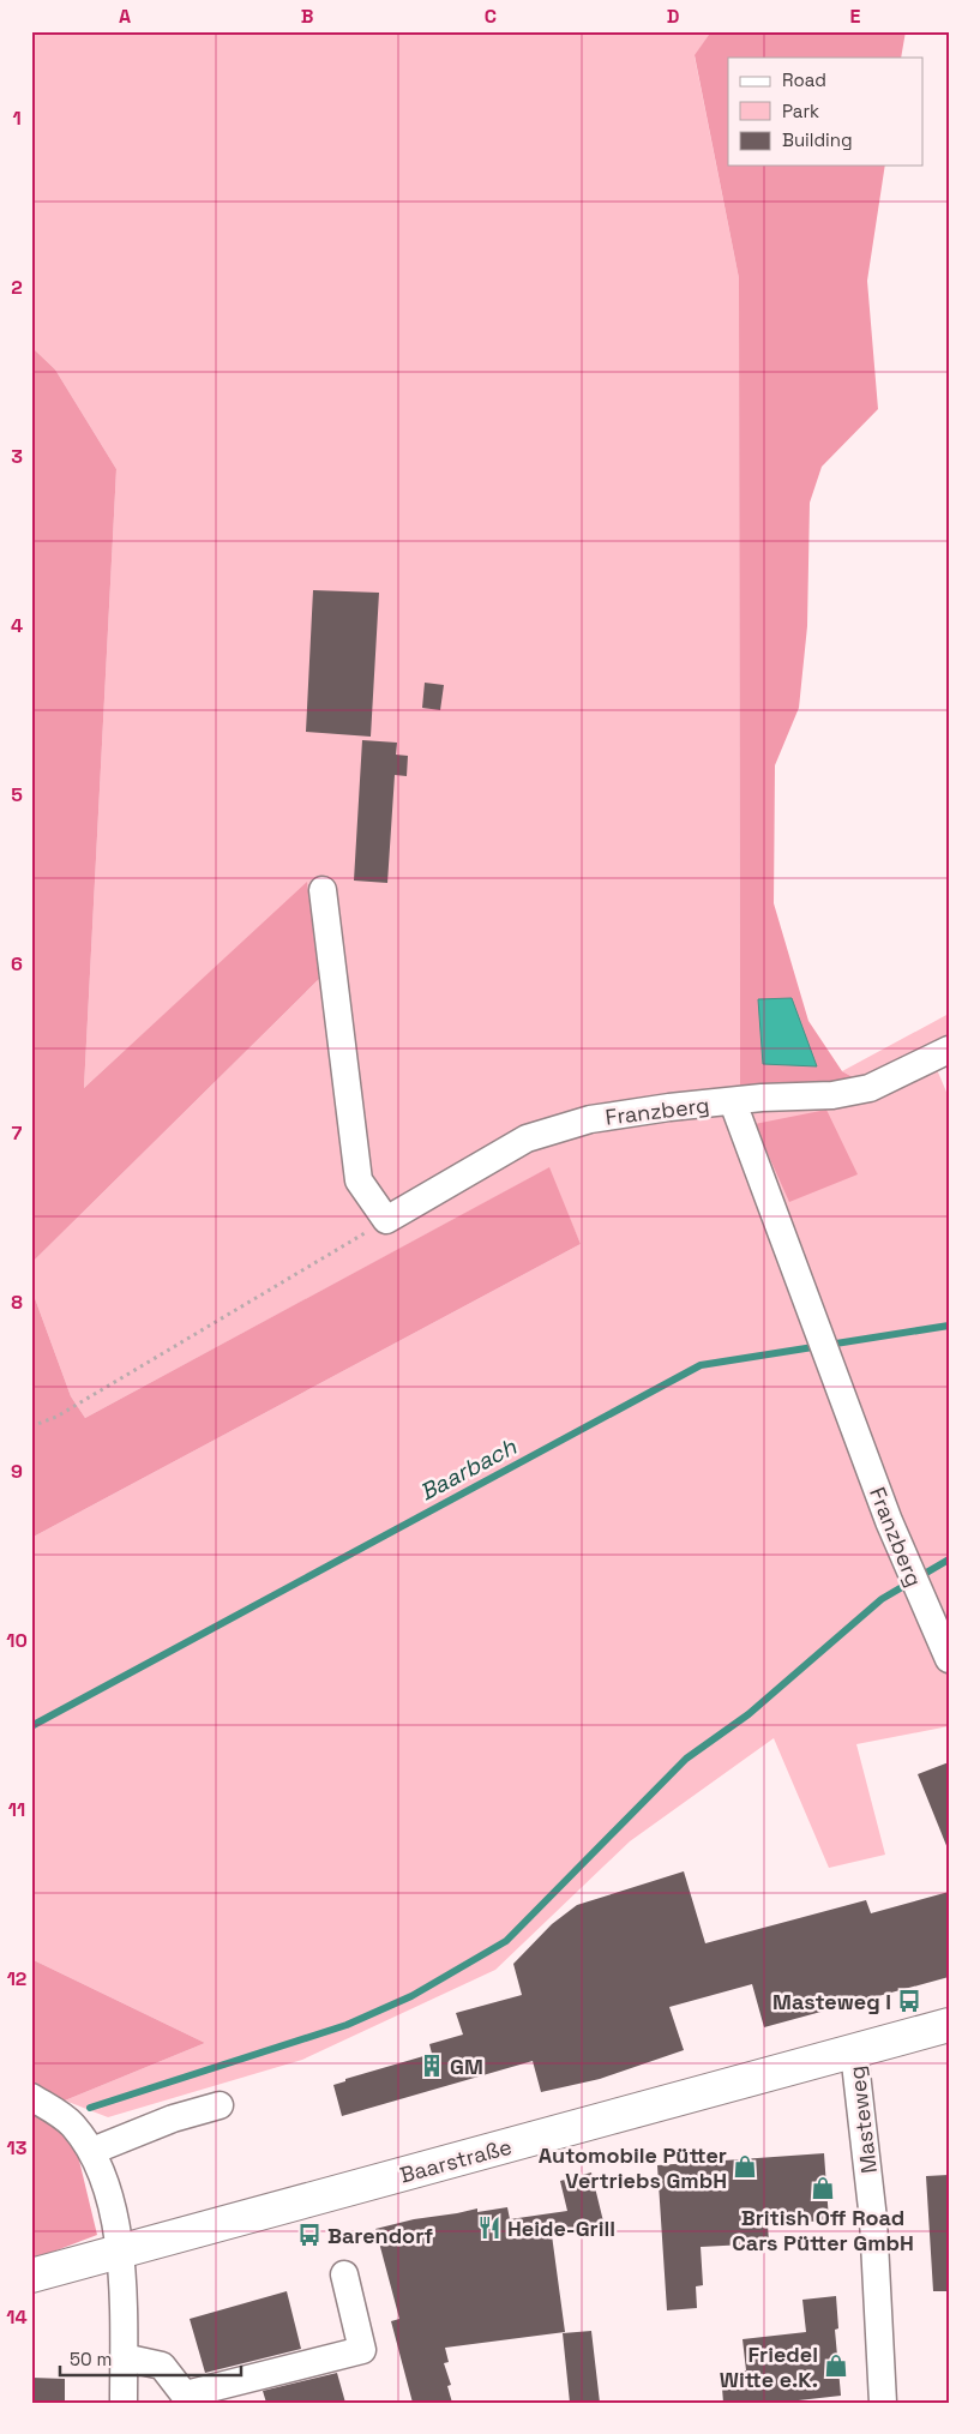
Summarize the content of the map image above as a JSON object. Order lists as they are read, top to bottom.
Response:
{
  "streets": {
    "main road": ["Baarstraße"],
    "street": ["Franzberg", "Masteweg"]
  },
  "crossings": [
    ["Masteweg", "Baarstraße"]
  ],
  "water": ["Baarbach"],
  "places": {
    "bus stop": ["Masteweg I", "Barendorf"],
    "building": ["GM"],
    "shop": ["Automobile Pütter Vertriebs GmbH", "British Off Road Cars Pütter GmbH", "Friedel Witte e.K."],
    "restaurant": ["Heide-Grill"]
  },
  "legend": ["Road", "Park", "Building"],
  "scale_bar": "50 m",
  "grid": {
    "columns": [
      "A",
      "B",
      "C",
      "D",
      "E"
    ],
    "rows": [
      "1",
      "2",
      "3",
      "4",
      "5",
      "6",
      "7",
      "8",
      "9",
      "10",
      "11",
      "12",
      "13",
      "14"
    ]
  }
}
